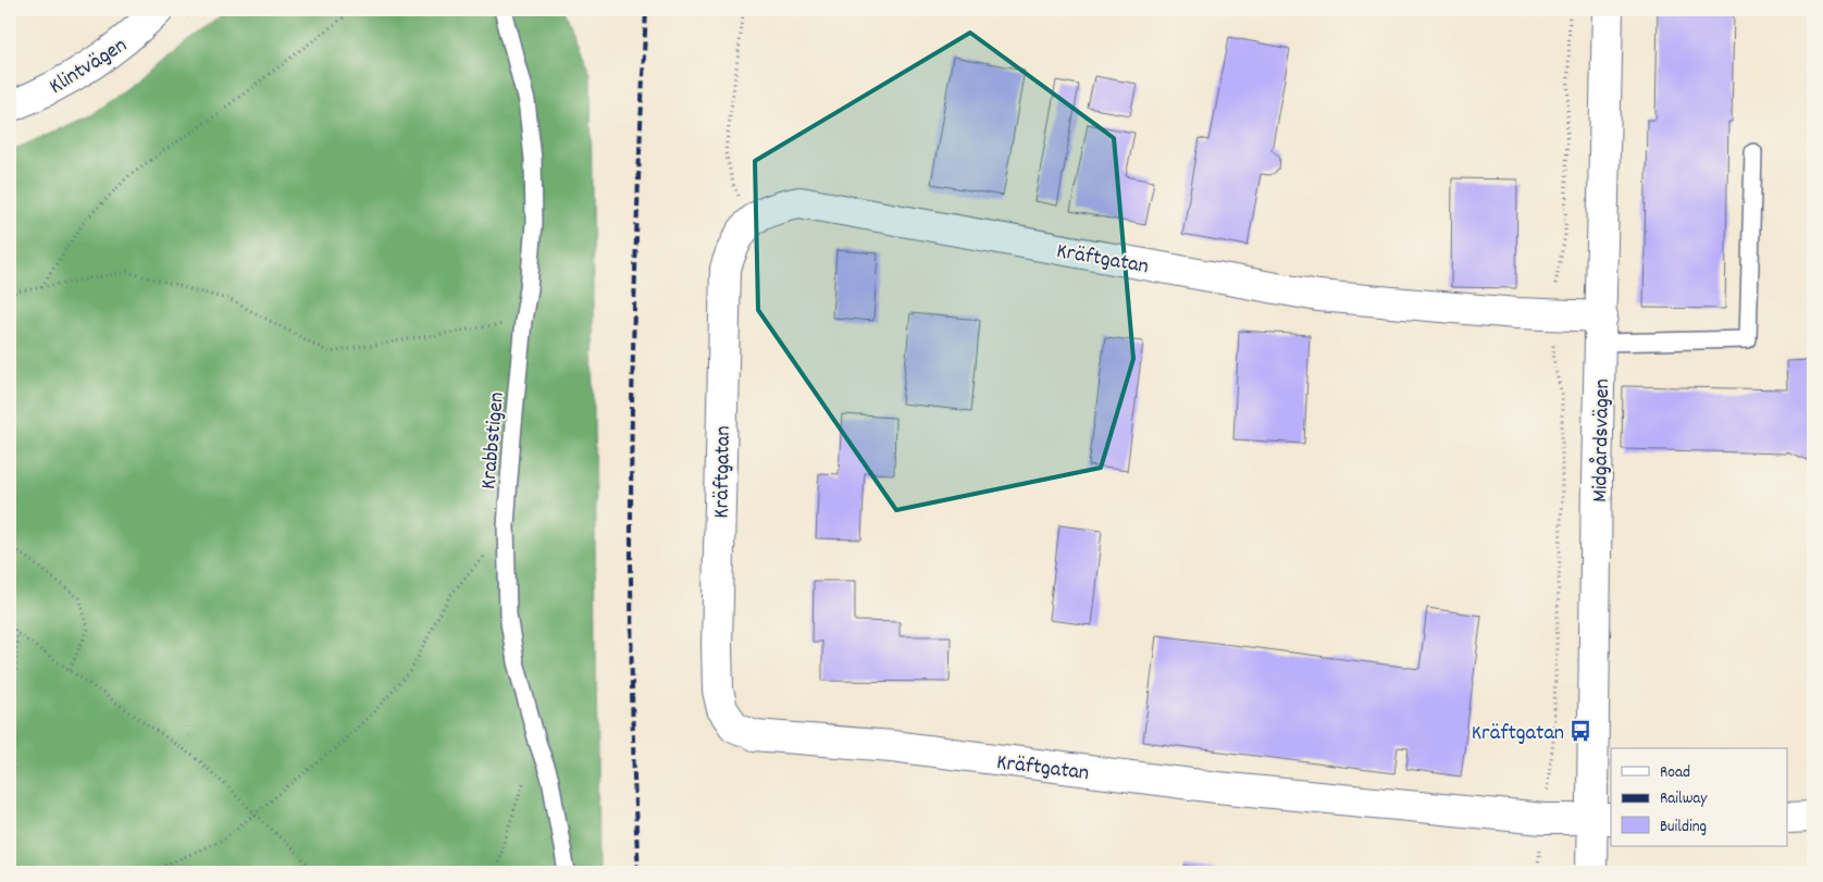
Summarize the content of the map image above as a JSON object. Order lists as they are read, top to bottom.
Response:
{
  "streets": {
    "street": ["Klintvägen", "Kräftgatan", "Midgårdsvägen"],
    "lane": ["Krabbstigen"]
  },
  "crossings": [
    ["Kräftgatan", "Midgårdsvägen"]
  ],
  "places": {
    "bus stop": ["Kräftgatan"]
  },
  "legend": ["Road", "Railway", "Building"]
}
